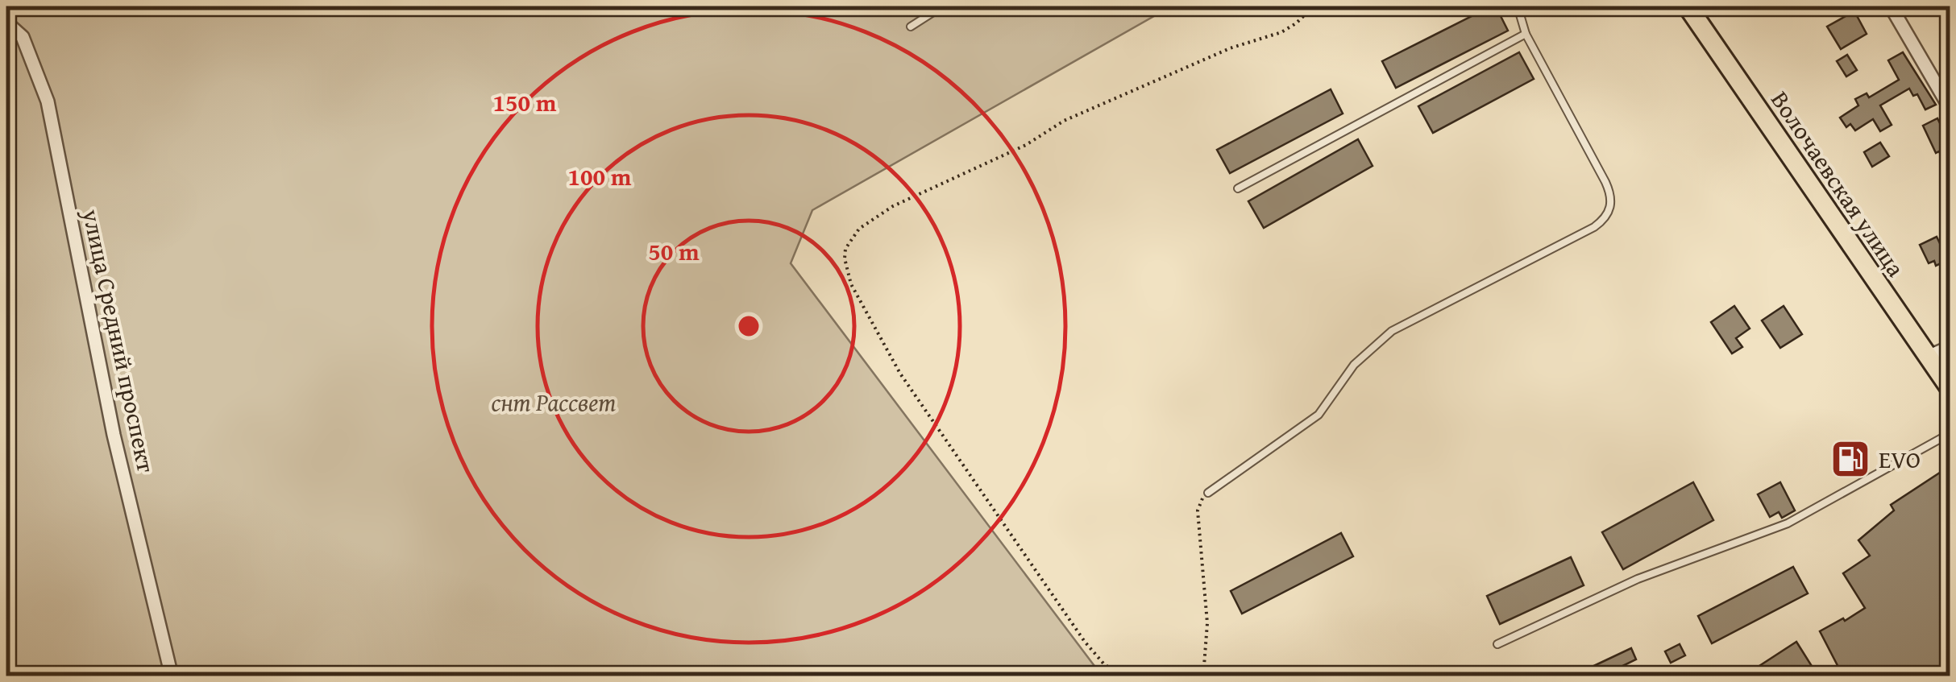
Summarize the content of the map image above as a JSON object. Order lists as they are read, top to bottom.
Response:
{
  "streets": {
    "main road": ["Волочаевская улица"],
    "street": ["улица Средний проспект"]
  },
  "parks": ["снт Рассвет"],
  "places": {
    "fuel station": ["EVO"]
  },
  "rings": ["150 m", "100 m", "50 m"]
}
